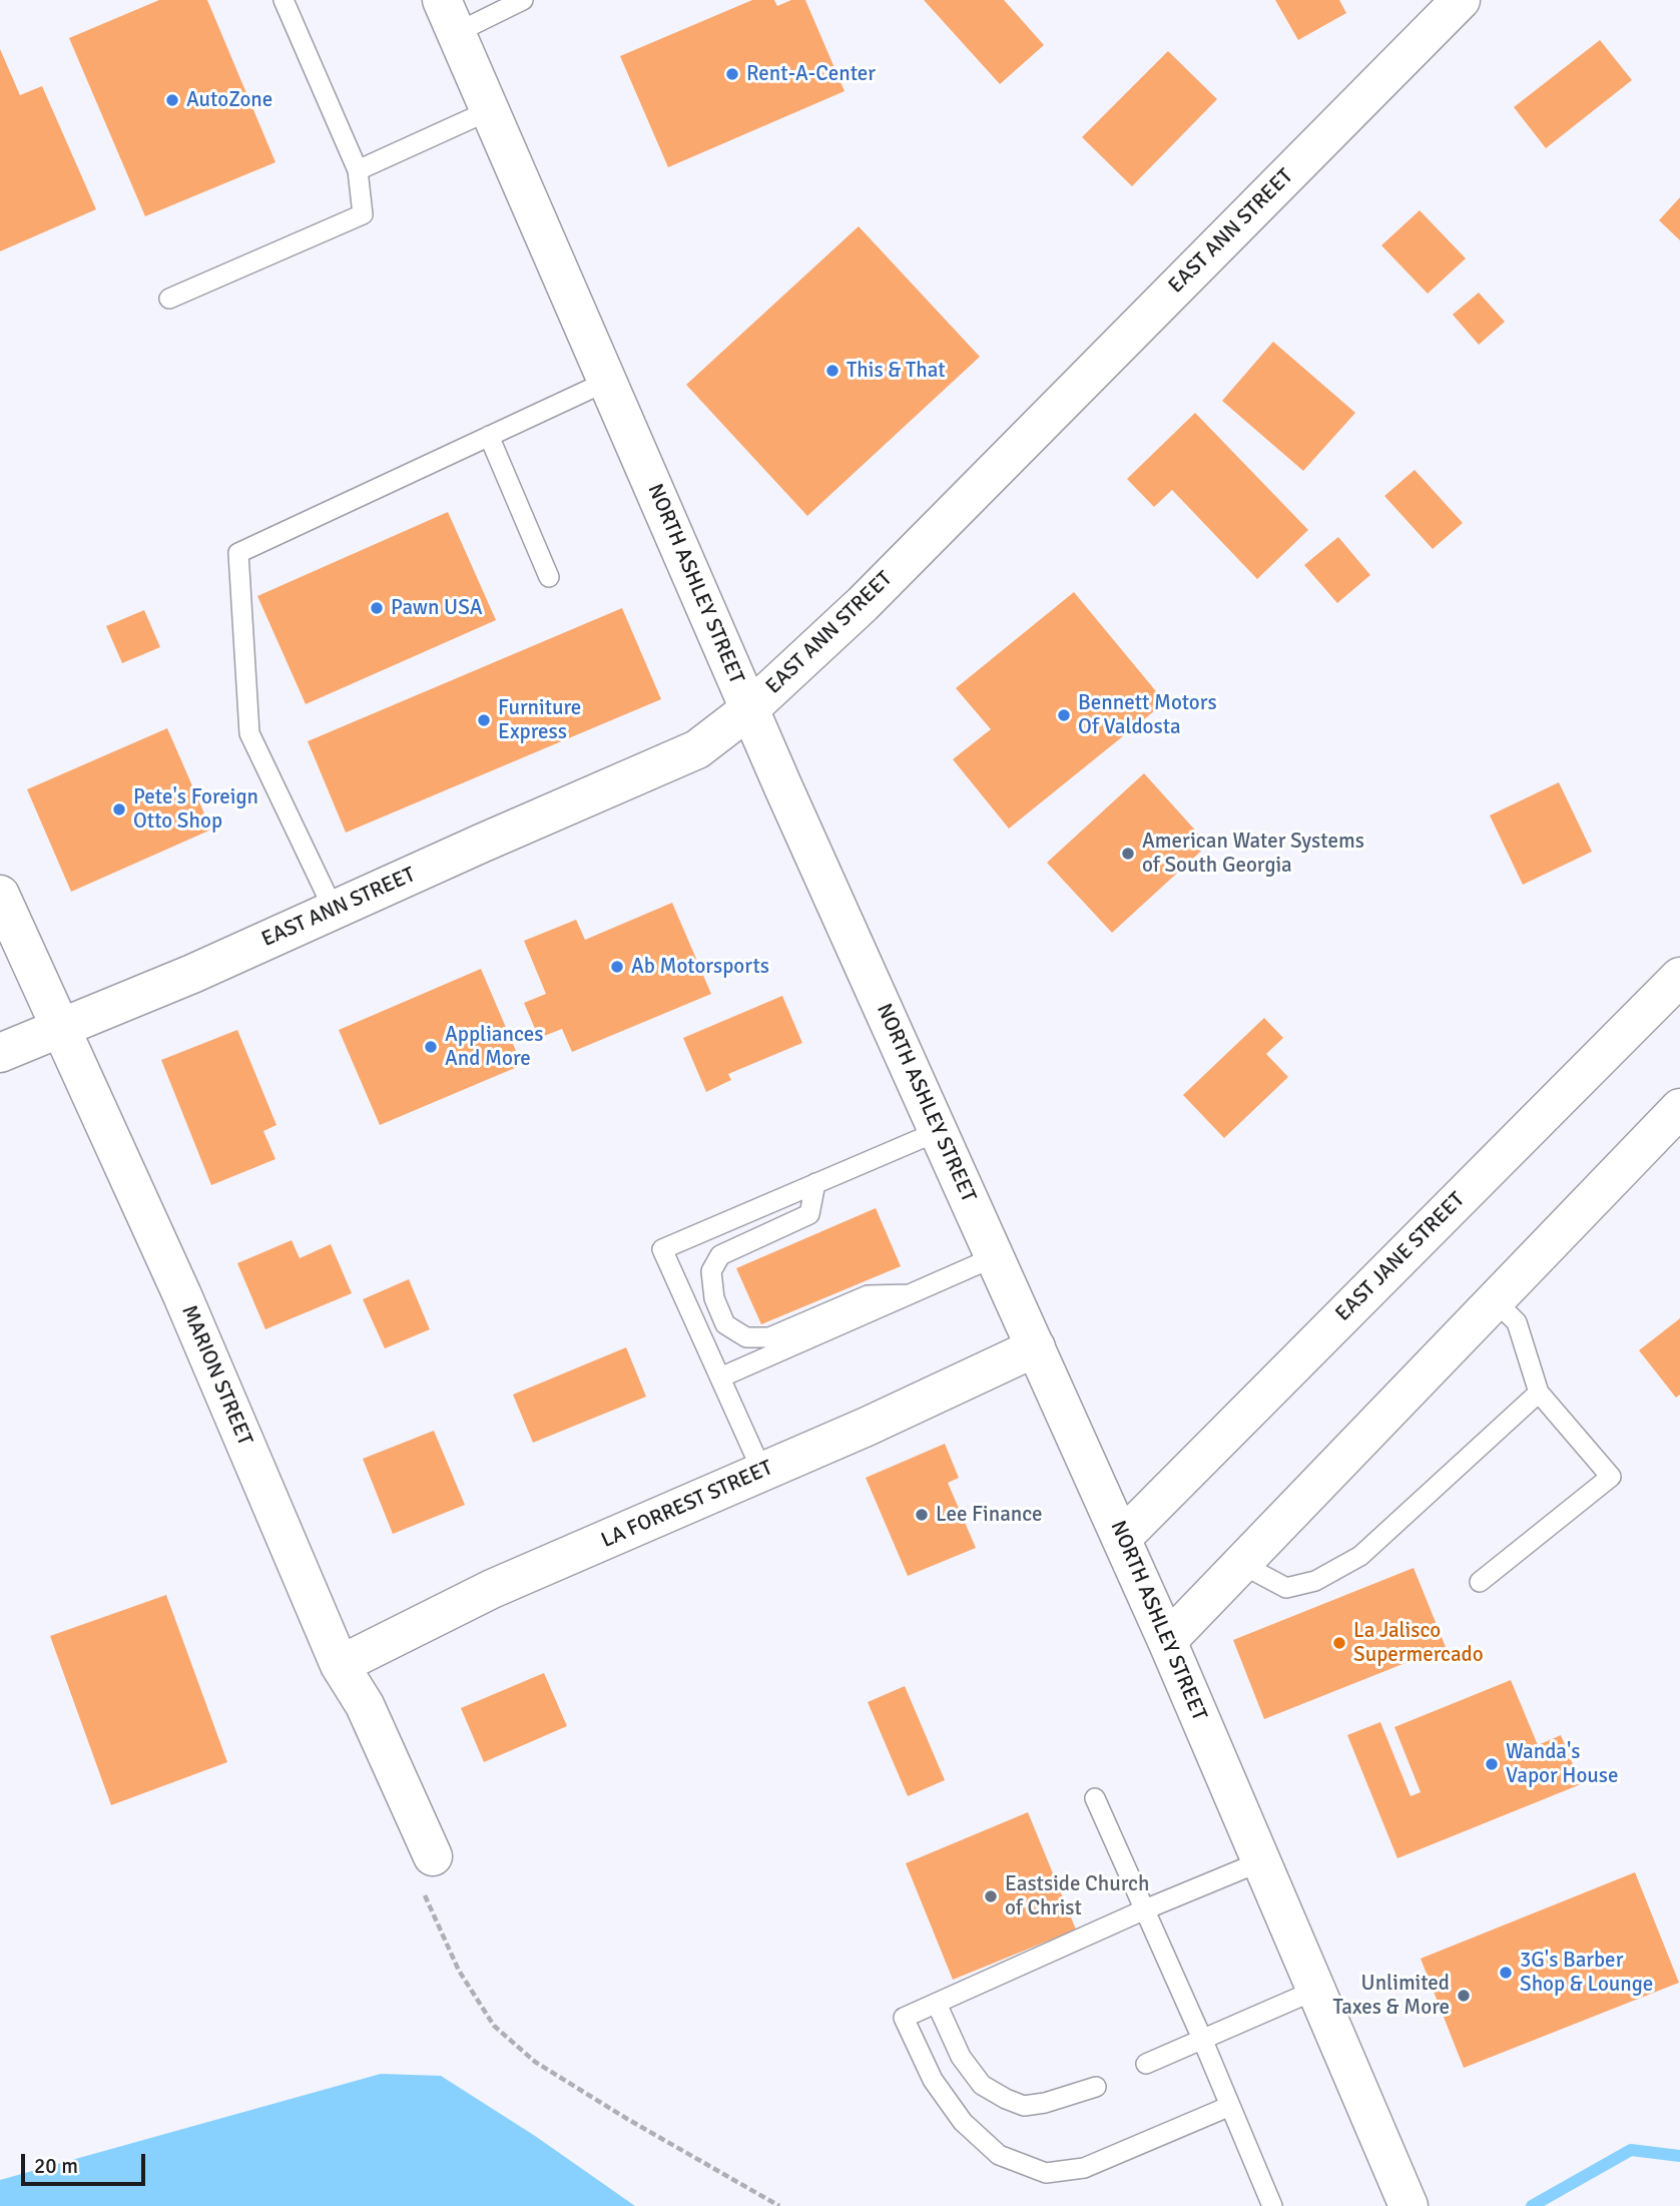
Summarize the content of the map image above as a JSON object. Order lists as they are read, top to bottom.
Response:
{
  "streets": {
    "street": [
      "EAST ANN STREET",
      "NORTH ASHLEY STREET",
      "EAST JANE STREET",
      "MARION STREET",
      "LA FORREST STREET"
    ]
  },
  "crossings": [
    ["EAST ANN STREET", "NORTH ASHLEY STREET"],
    ["EAST ANN STREET", "MARION STREET"],
    ["NORTH ASHLEY STREET", "EAST JANE STREET"],
    ["NORTH ASHLEY STREET", "LA FORREST STREET"],
    ["MARION STREET", "LA FORREST STREET"]
  ],
  "places": [
    "Rent-A-Center",
    "AutoZone",
    "This & That",
    "Pawn USA",
    "Bennett Motors Of Valdosta",
    "Furniture Express",
    "Pete's Foreign Otto Shop",
    "American Water Systems of South Georgia",
    "Ab Motorsports",
    "Appliances And More",
    "Lee Finance",
    "La Jalisco Supermercado",
    "Wanda's Vapor House",
    "Eastside Church of Christ",
    "3G's Barber Shop & Lounge",
    "Unlimited Taxes & More"
  ],
  "scale_bar": "20 m"
}
